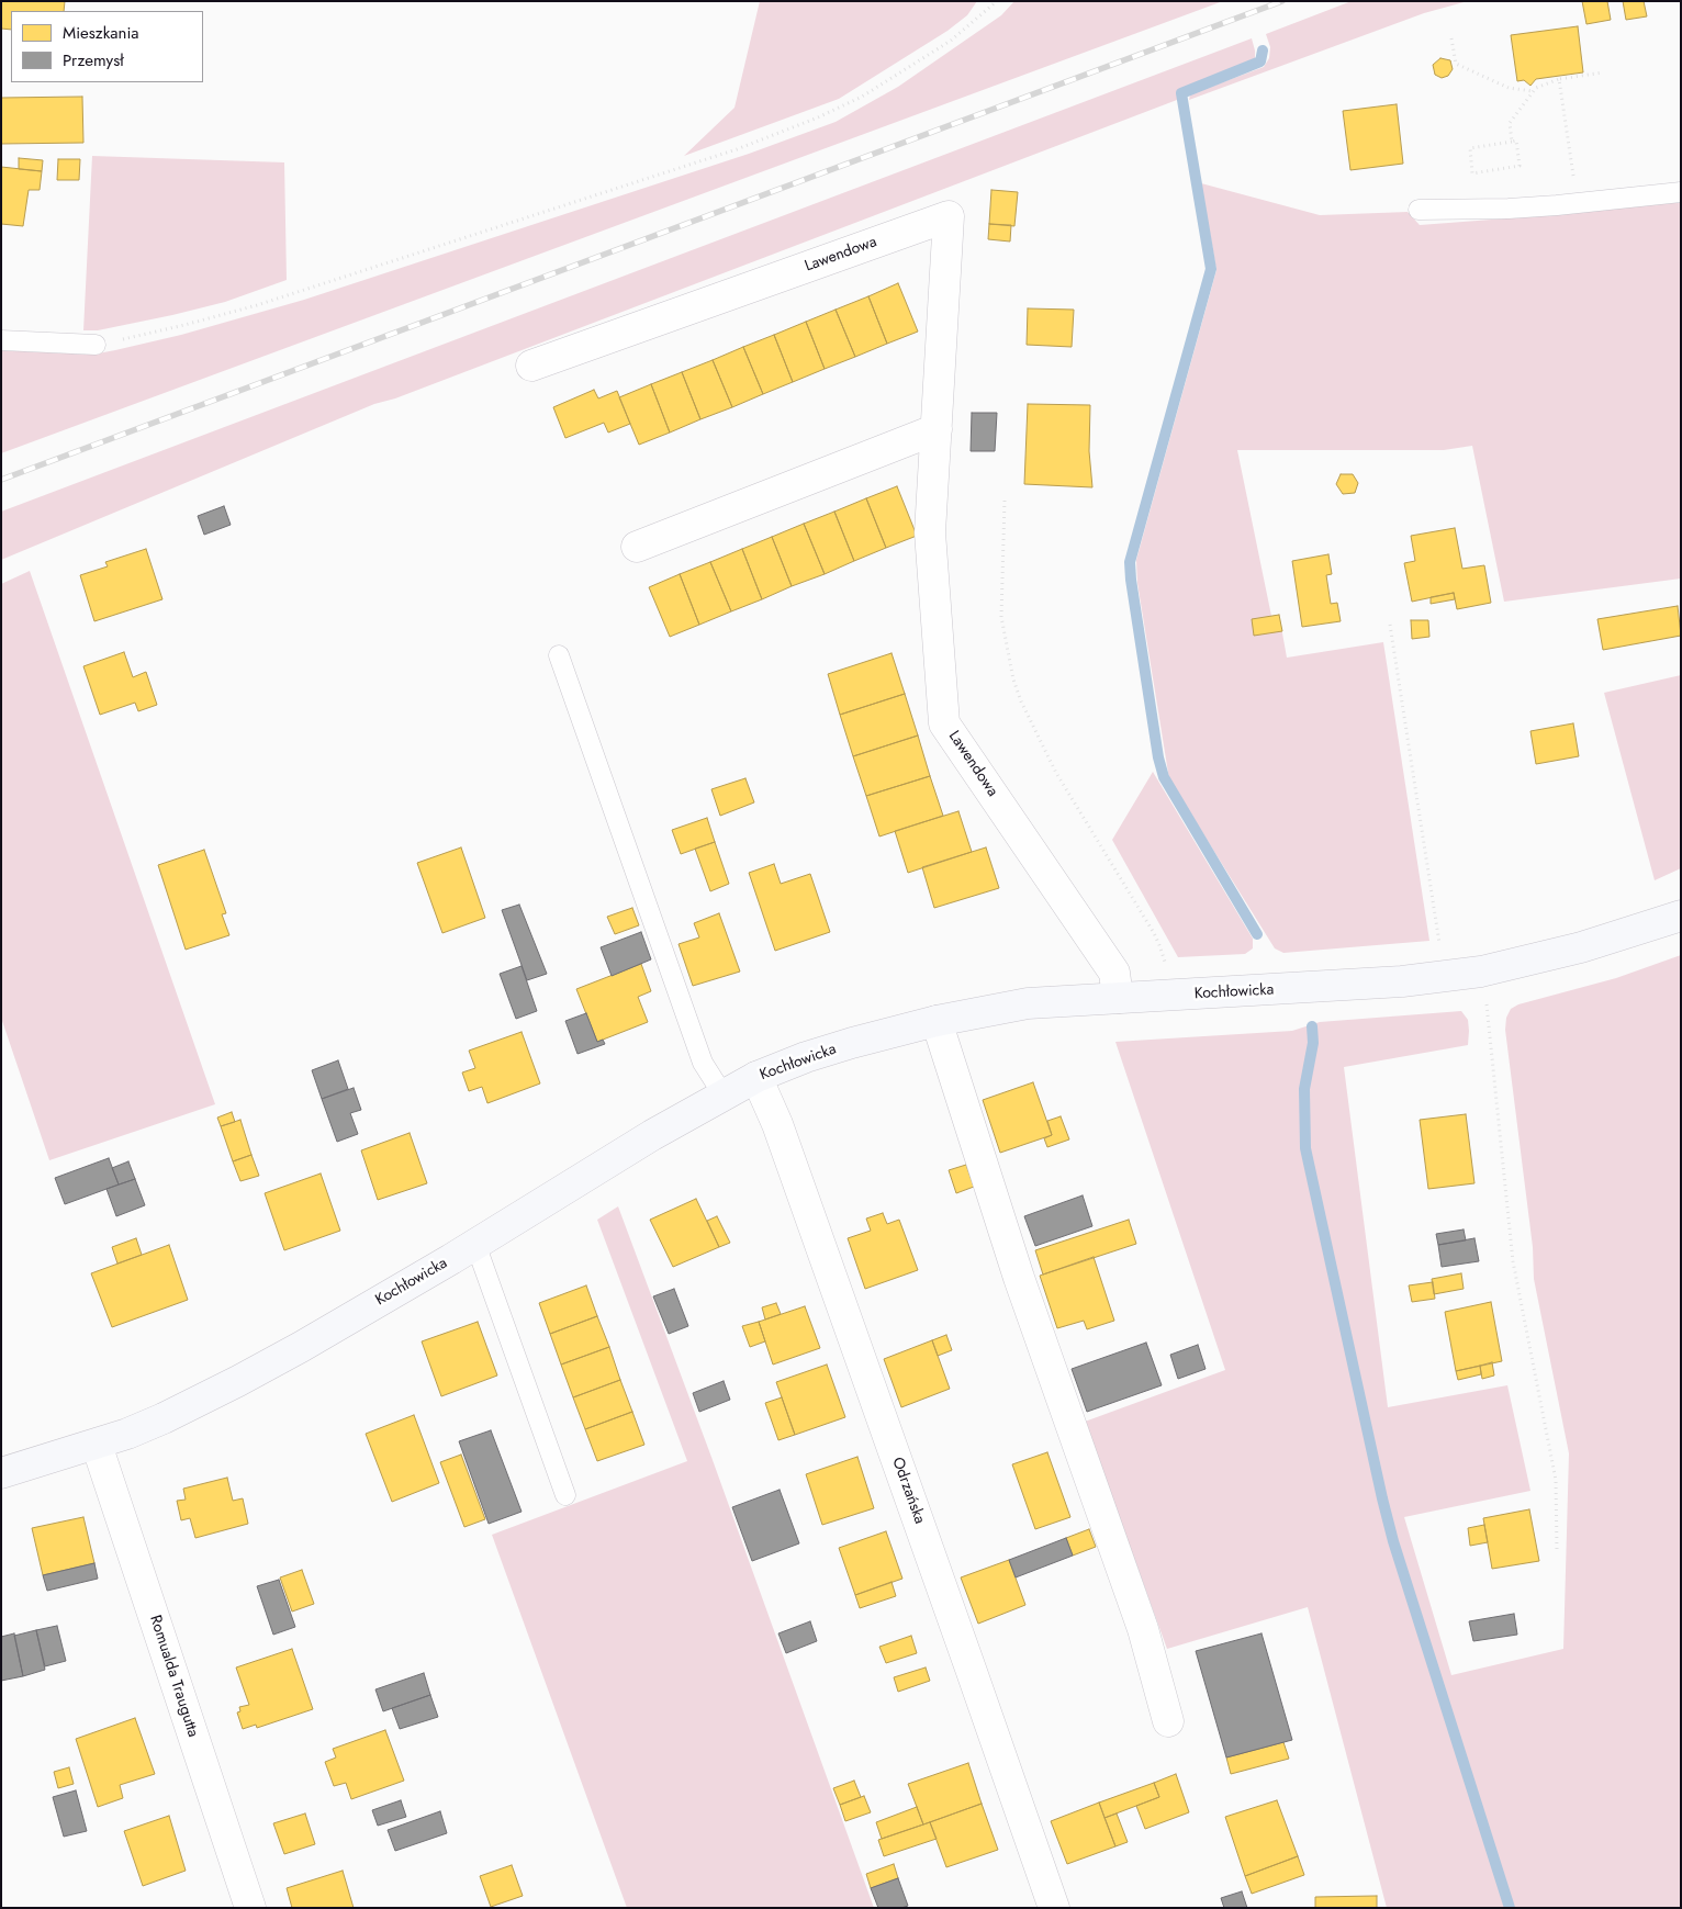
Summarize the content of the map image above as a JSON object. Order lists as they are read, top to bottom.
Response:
{
  "streets": {
    "street": [
      "Lawendowa",
      "Kochłowicka",
      "Odrzańska",
      "Romualda Traugutta"
    ]
  },
  "crossings": [
    ["Lawendowa", "Kochłowicka"],
    ["Kochłowicka", "Odrzańska"],
    ["Kochłowicka", "Romualda Traugutta"]
  ],
  "legend": ["Mieszkania", "Przemysł"]
}
